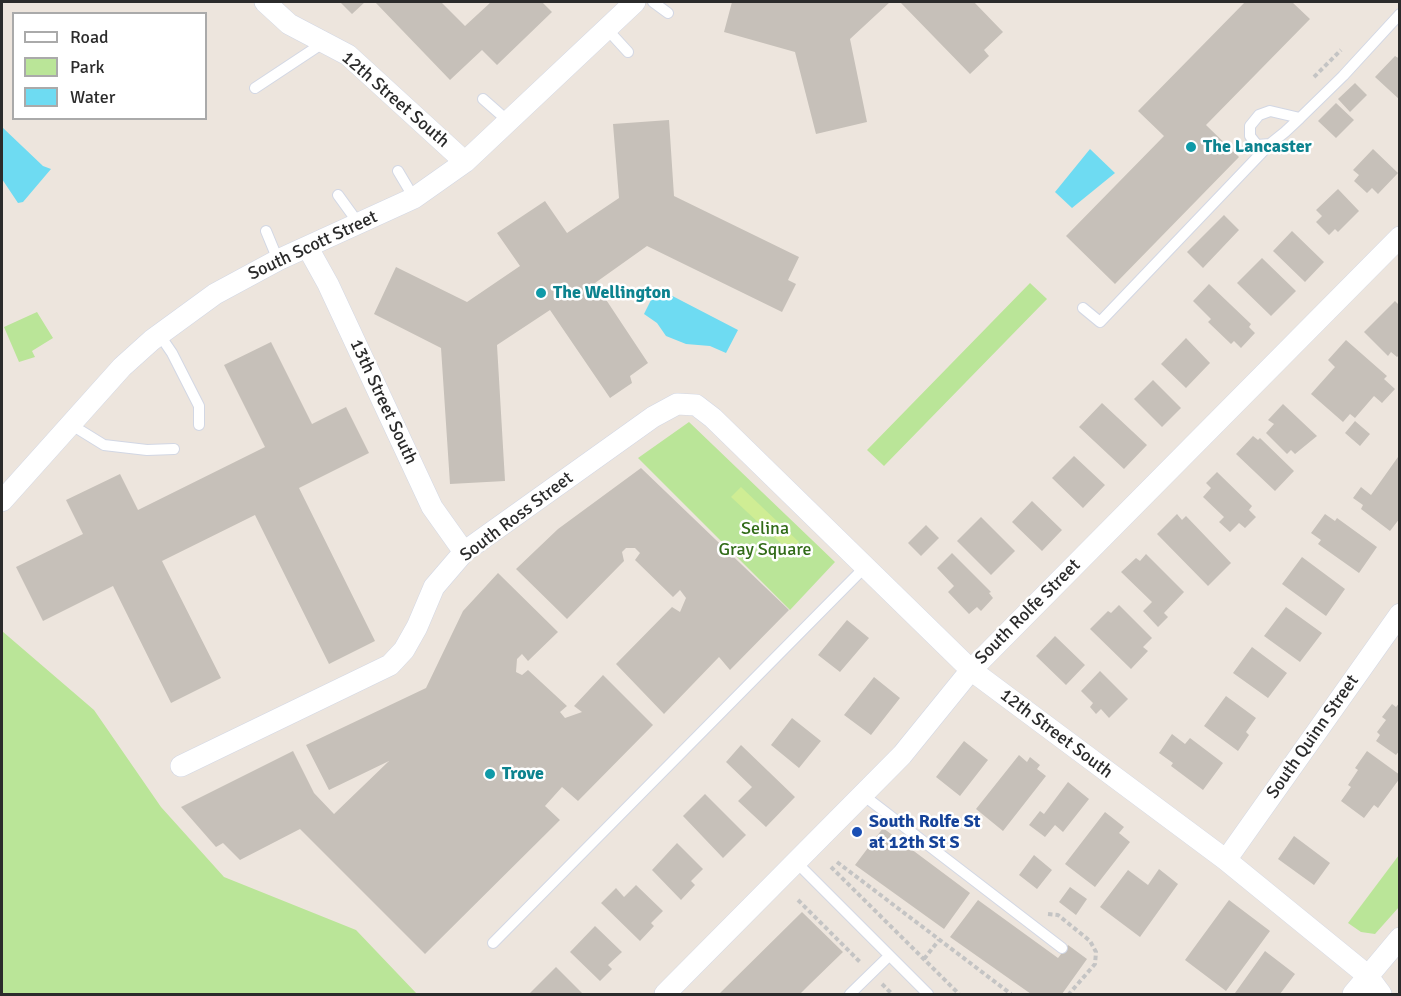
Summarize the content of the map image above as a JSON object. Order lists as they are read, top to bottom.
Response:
{
  "streets": {
    "street": [
      "12th Street South",
      "South Scott Street",
      "13th Street South",
      "South Ross Street",
      "South Rolfe Street",
      "South Quinn Street"
    ]
  },
  "crossings": [
    ["12th Street South", "South Scott Street"],
    ["12th Street South", "South Ross Street"],
    ["12th Street South", "South Rolfe Street"],
    ["12th Street South", "South Quinn Street"],
    ["South Scott Street", "13th Street South"],
    ["13th Street South", "South Ross Street"]
  ],
  "parks": ["Selina Gray Square"],
  "places": [
    "The Lancaster",
    "The Wellington",
    "Trove",
    "South Rolfe St at 12th St S"
  ],
  "legend": ["Road", "Park", "Water"]
}
